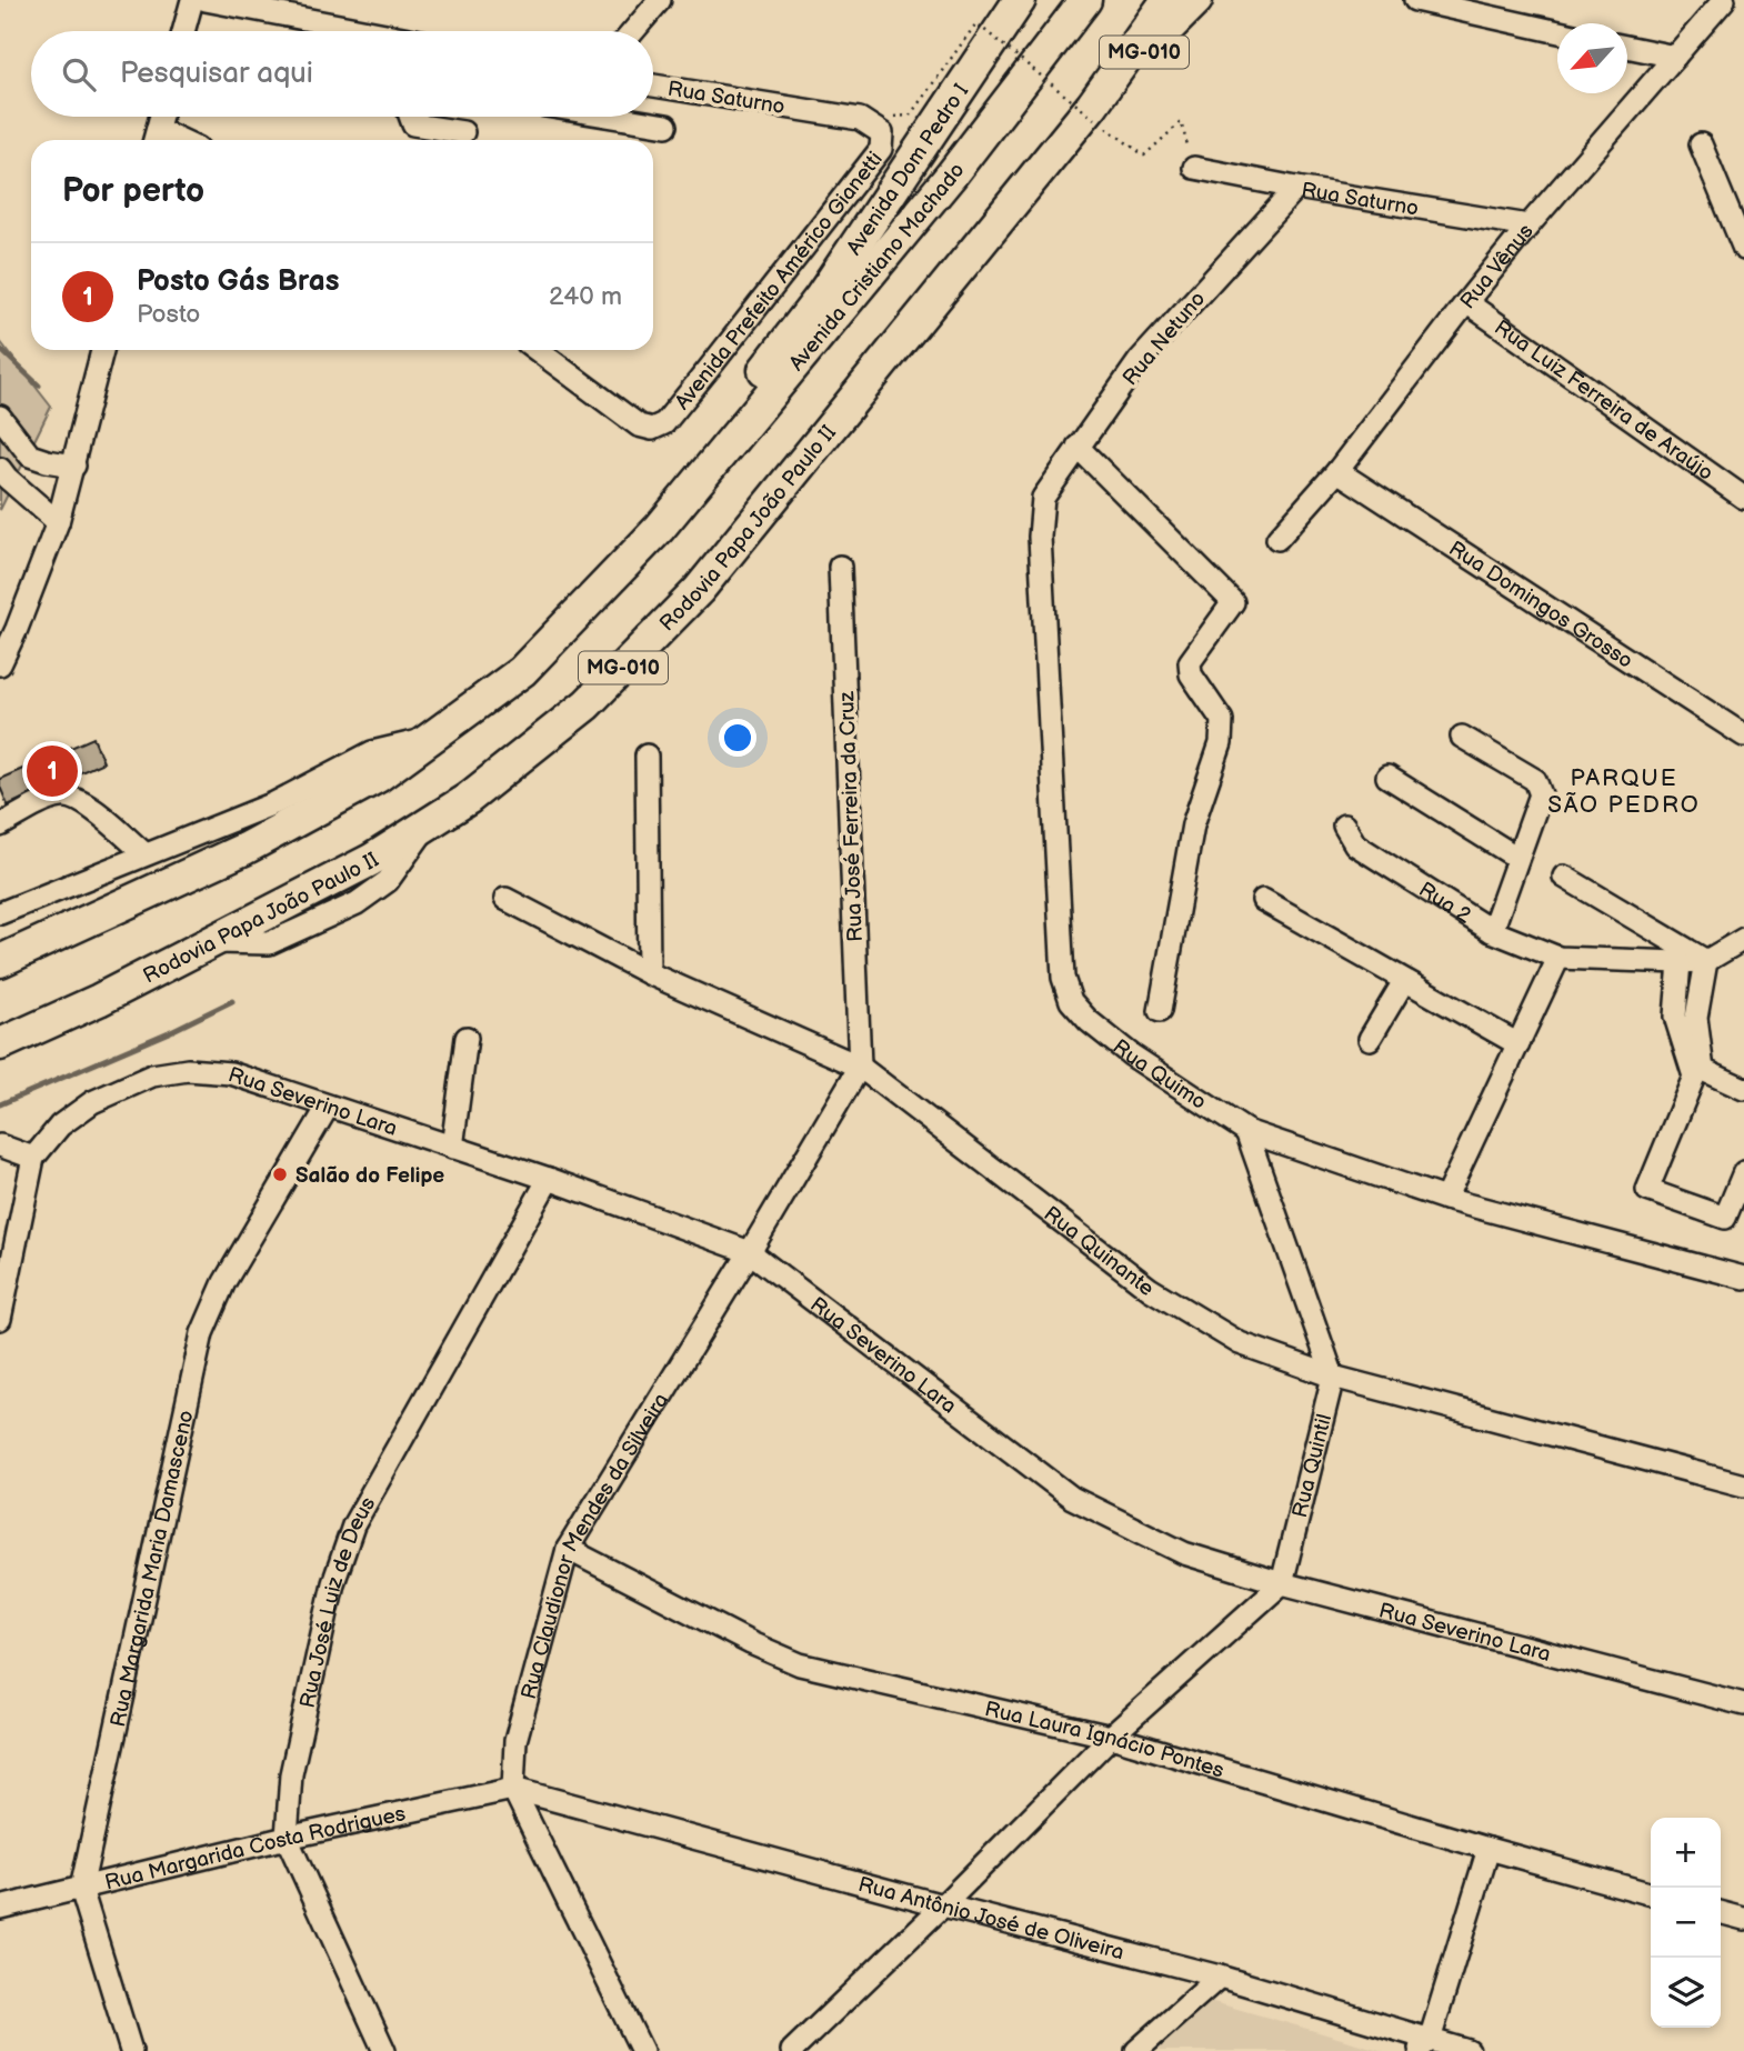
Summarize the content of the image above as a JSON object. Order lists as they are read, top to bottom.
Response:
{
  "streets": {
    "highway": [
      "MG-010",
      "Avenida Dom Pedro I",
      "Avenida Cristiano Machado",
      "Rodovia Papa João Paulo II"
    ],
    "street": [
      "Rua Saturno",
      "Rua Vênus",
      "Avenida Prefeito Américo Gianetti",
      "Rua Netuno",
      "Rua Luiz Ferreira de Araújo",
      "Rua Domingos Grosso",
      "Rua José Ferreira da Cruz",
      "Rua 2",
      "Rua Quimo",
      "Rua Severino Lara",
      "Rua Quinante",
      "Rua Quintil",
      "Rua Claudionor Mendes da Silveira",
      "Rua Margarida Maria Damasceno",
      "Rua José Luiz de Deus",
      "Rua Laura Ignácio Pontes",
      "Rua Margarida Costa Rodrigues",
      "Rua Antônio José de Oliveira"
    ]
  },
  "crossings": [
    ["MG-010", "Avenida Dom Pedro I"],
    ["MG-010", "Avenida Cristiano Machado"],
    ["MG-010", "Rodovia Papa João Paulo II"],
    ["Rua Saturno", "Rua Vênus"],
    ["Rua Saturno", "Avenida Prefeito Américo Gianetti"],
    ["Rua Saturno", "Rua Netuno"],
    ["Avenida Dom Pedro I", "Avenida Cristiano Machado"],
    ["Rua Vênus", "Rua Luiz Ferreira de Araújo"],
    ["Rua Vênus", "Rua Domingos Grosso"],
    ["Rua Netuno", "Rua Quimo"],
    ["Rua José Ferreira da Cruz", "Rua Quinante"],
    ["Rua José Ferreira da Cruz", "Rua Claudionor Mendes da Silveira"],
    ["Rua Severino Lara", "Rua Quintil"],
    ["Rua Severino Lara", "Rua Claudionor Mendes da Silveira"],
    ["Rua Severino Lara", "Rua Margarida Maria Damasceno"],
    ["Rua Severino Lara", "Rua José Luiz de Deus"],
    ["Rua Quinante", "Rua Quintil"],
    ["Rua Quinante", "Rua Claudionor Mendes da Silveira"],
    ["Rua Claudionor Mendes da Silveira", "Rua Laura Ignácio Pontes"],
    ["Rua Claudionor Mendes da Silveira", "Rua Margarida Costa Rodrigues"],
    ["Rua Claudionor Mendes da Silveira", "Rua Antônio José de Oliveira"],
    ["Rua Margarida Maria Damasceno", "Rua Margarida Costa Rodrigues"],
    ["Rua José Luiz de Deus", "Rua Margarida Costa Rodrigues"],
    ["Rua Margarida Costa Rodrigues", "Rua Antônio José de Oliveira"]
  ],
  "districts": ["PARQUE SÃO PEDRO"],
  "places": ["Salão do Felipe"],
  "north": "bottom left",
  "page": {
    "search": "Pesquisar aqui",
    "heading": "Por perto",
    "list": [
      {
        "mark": "1",
        "name": "Posto Gás Bras",
        "note": "Posto",
        "value": "240 m"
      }
    ],
    "pins": "1",
    "map_buttons": ["+", "−"]
  }
}
